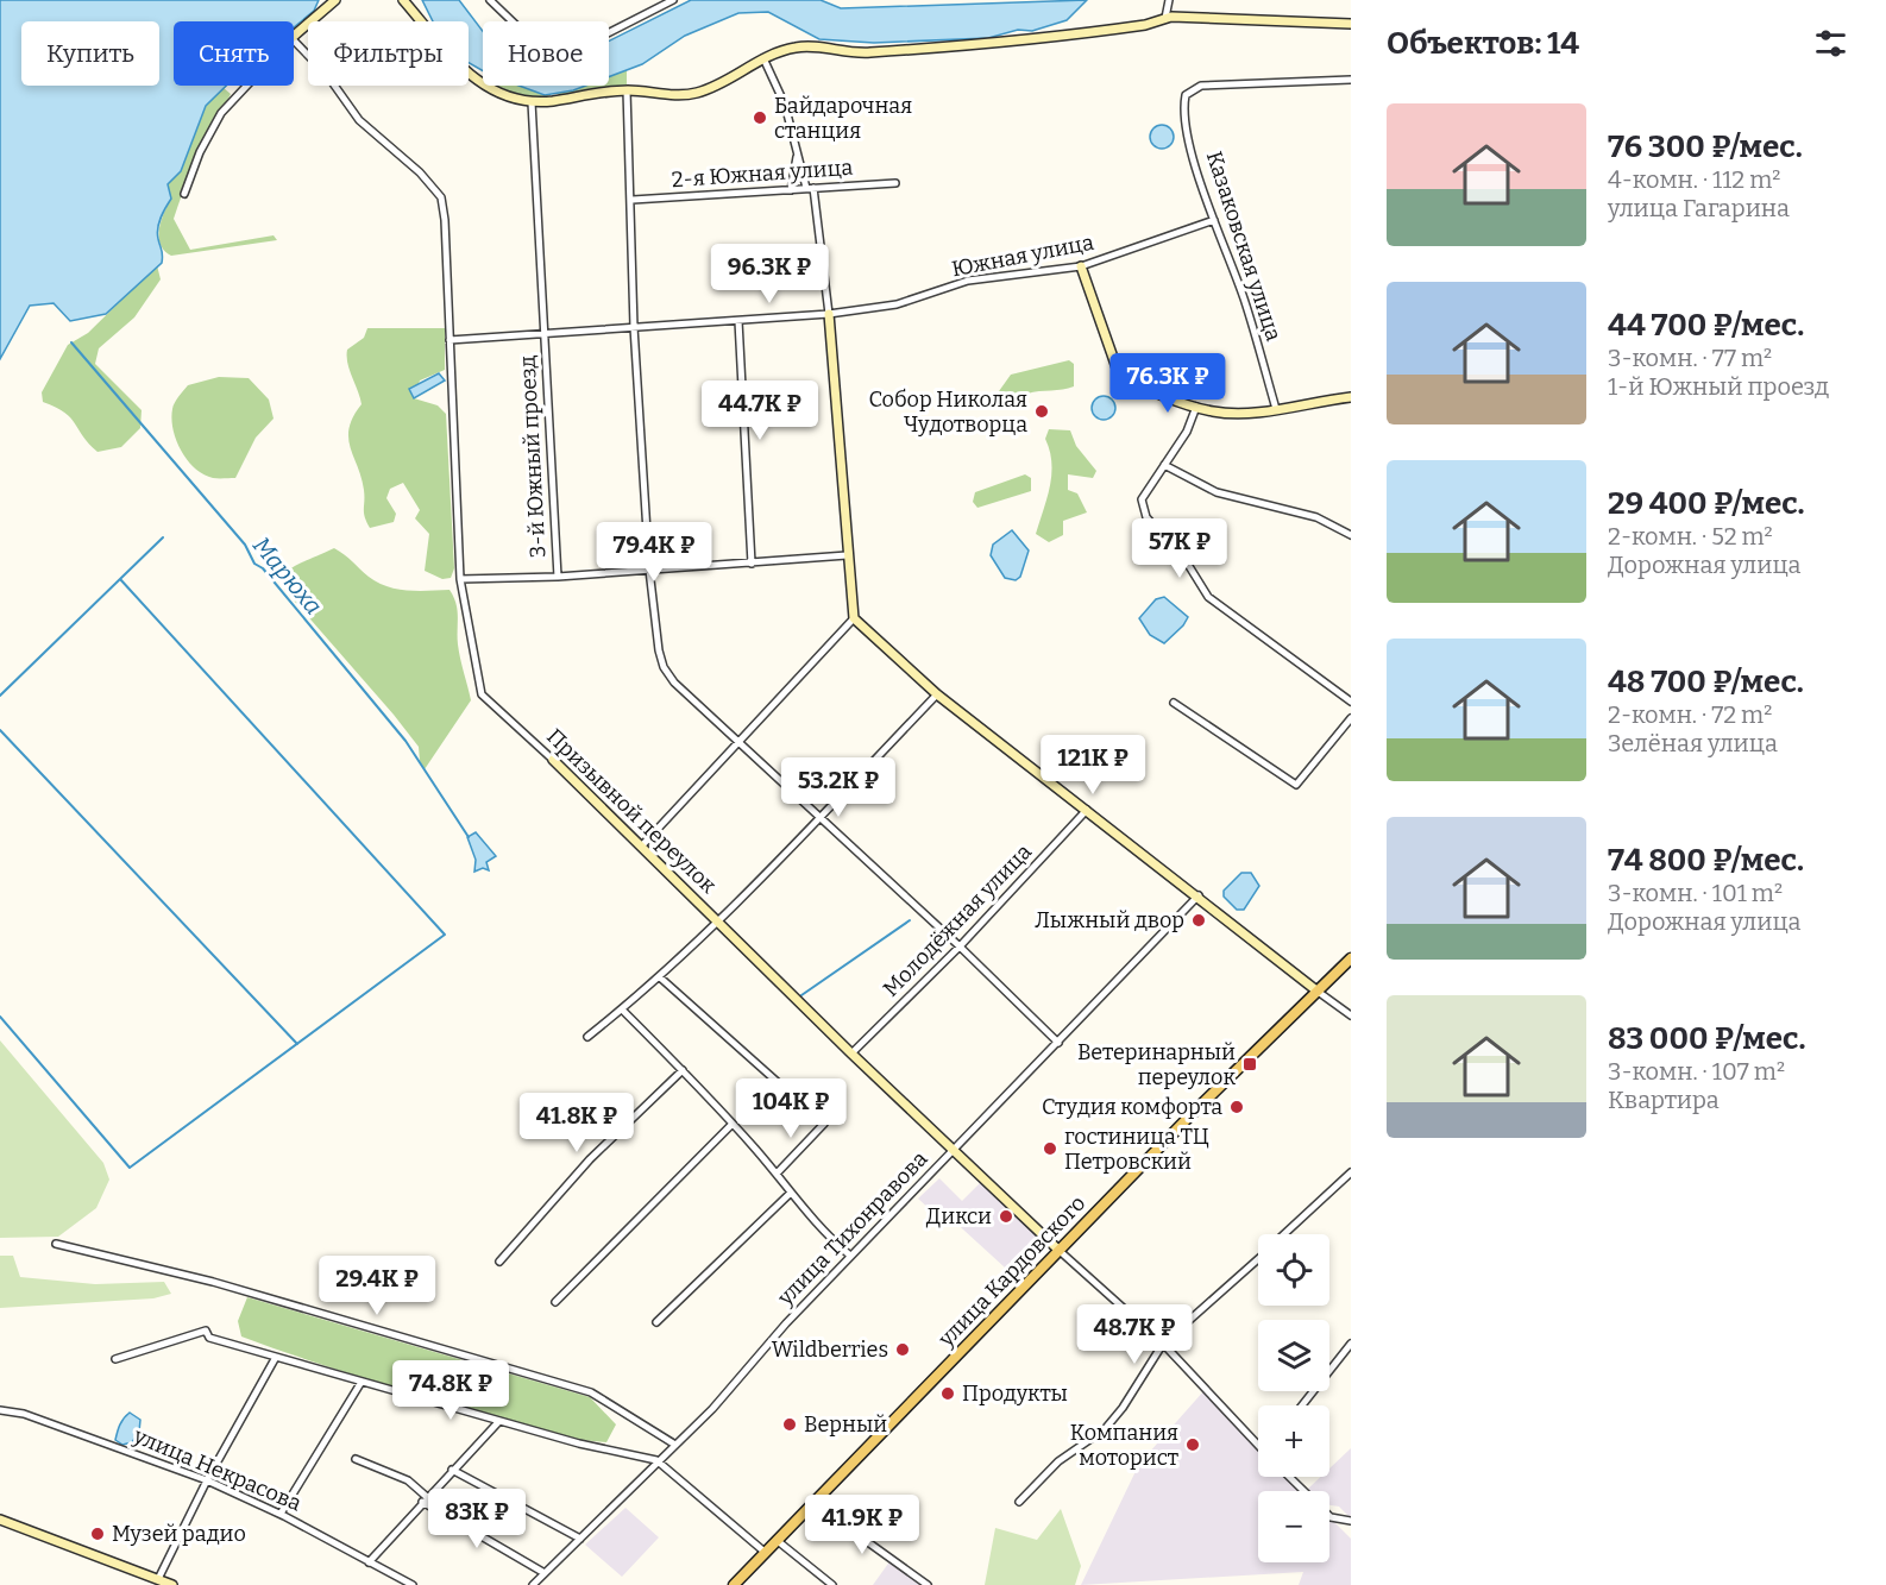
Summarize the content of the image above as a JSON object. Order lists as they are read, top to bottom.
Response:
{
  "streets": {
    "main road": ["улица Кардовского"],
    "street": [
      "2-я Южная улица",
      "Казаковская улица",
      "Южная улица",
      "3-й Южный проезд",
      "Призывной переулок",
      "Молодёжная улица",
      "улица Тихонравова",
      "улица Некрасова"
    ]
  },
  "crossings": [
    ["Казаковская улица", "Южная улица"],
    ["Южная улица", "3-й Южный проезд"],
    ["Южная улица", "Призывной переулок"],
    ["Призывной переулок", "Молодёжная улица"],
    ["Призывной переулок", "улица Тихонравова"],
    ["Призывной переулок", "улица Кардовского"]
  ],
  "water": ["Марюха"],
  "places": {
    "other": [
      "Байдарочная станция",
      "Собор Николая Чудотворца",
      "Лыжный двор",
      "Студия комфорта",
      "гостиница ТЦ Петровский",
      "Дикси",
      "Wildberries",
      "Продукты",
      "Верный",
      "Компания моторист",
      "Музей радио"
    ],
    "transit": ["Ветеринарный переулок"]
  },
  "page": {
    "heading": "Объектов: 14",
    "chip": [
      "Купить",
      "Снять",
      "Фильтры",
      "Новое"
    ],
    "list": [
      {
        "name": "76 300 ₽/мес.",
        "note": "4-комн. · 112 m² · улица Гагарина"
      },
      {
        "name": "44 700 ₽/мес.",
        "note": "3-комн. · 77 m² · 1-й Южный проезд"
      },
      {
        "name": "29 400 ₽/мес.",
        "note": "2-комн. · 52 m² · Дорожная улица"
      },
      {
        "name": "48 700 ₽/мес.",
        "note": "2-комн. · 72 m² · Зелёная улица"
      },
      {
        "name": "74 800 ₽/мес.",
        "note": "3-комн. · 101 m² · Дорожная улица"
      },
      {
        "name": "83 000 ₽/мес.",
        "note": "3-комн. · 107 m² · Квартира"
      }
    ],
    "price": [
      "96.3K ₽",
      "76.3K ₽",
      "44.7K ₽",
      "57K ₽",
      "79.4K ₽",
      "121K ₽",
      "53.2K ₽",
      "104K ₽",
      "41.8K ₽",
      "29.4K ₽",
      "48.7K ₽",
      "74.8K ₽",
      "83K ₽",
      "41.9K ₽"
    ],
    "map_buttons": ["+", "−"]
  }
}
